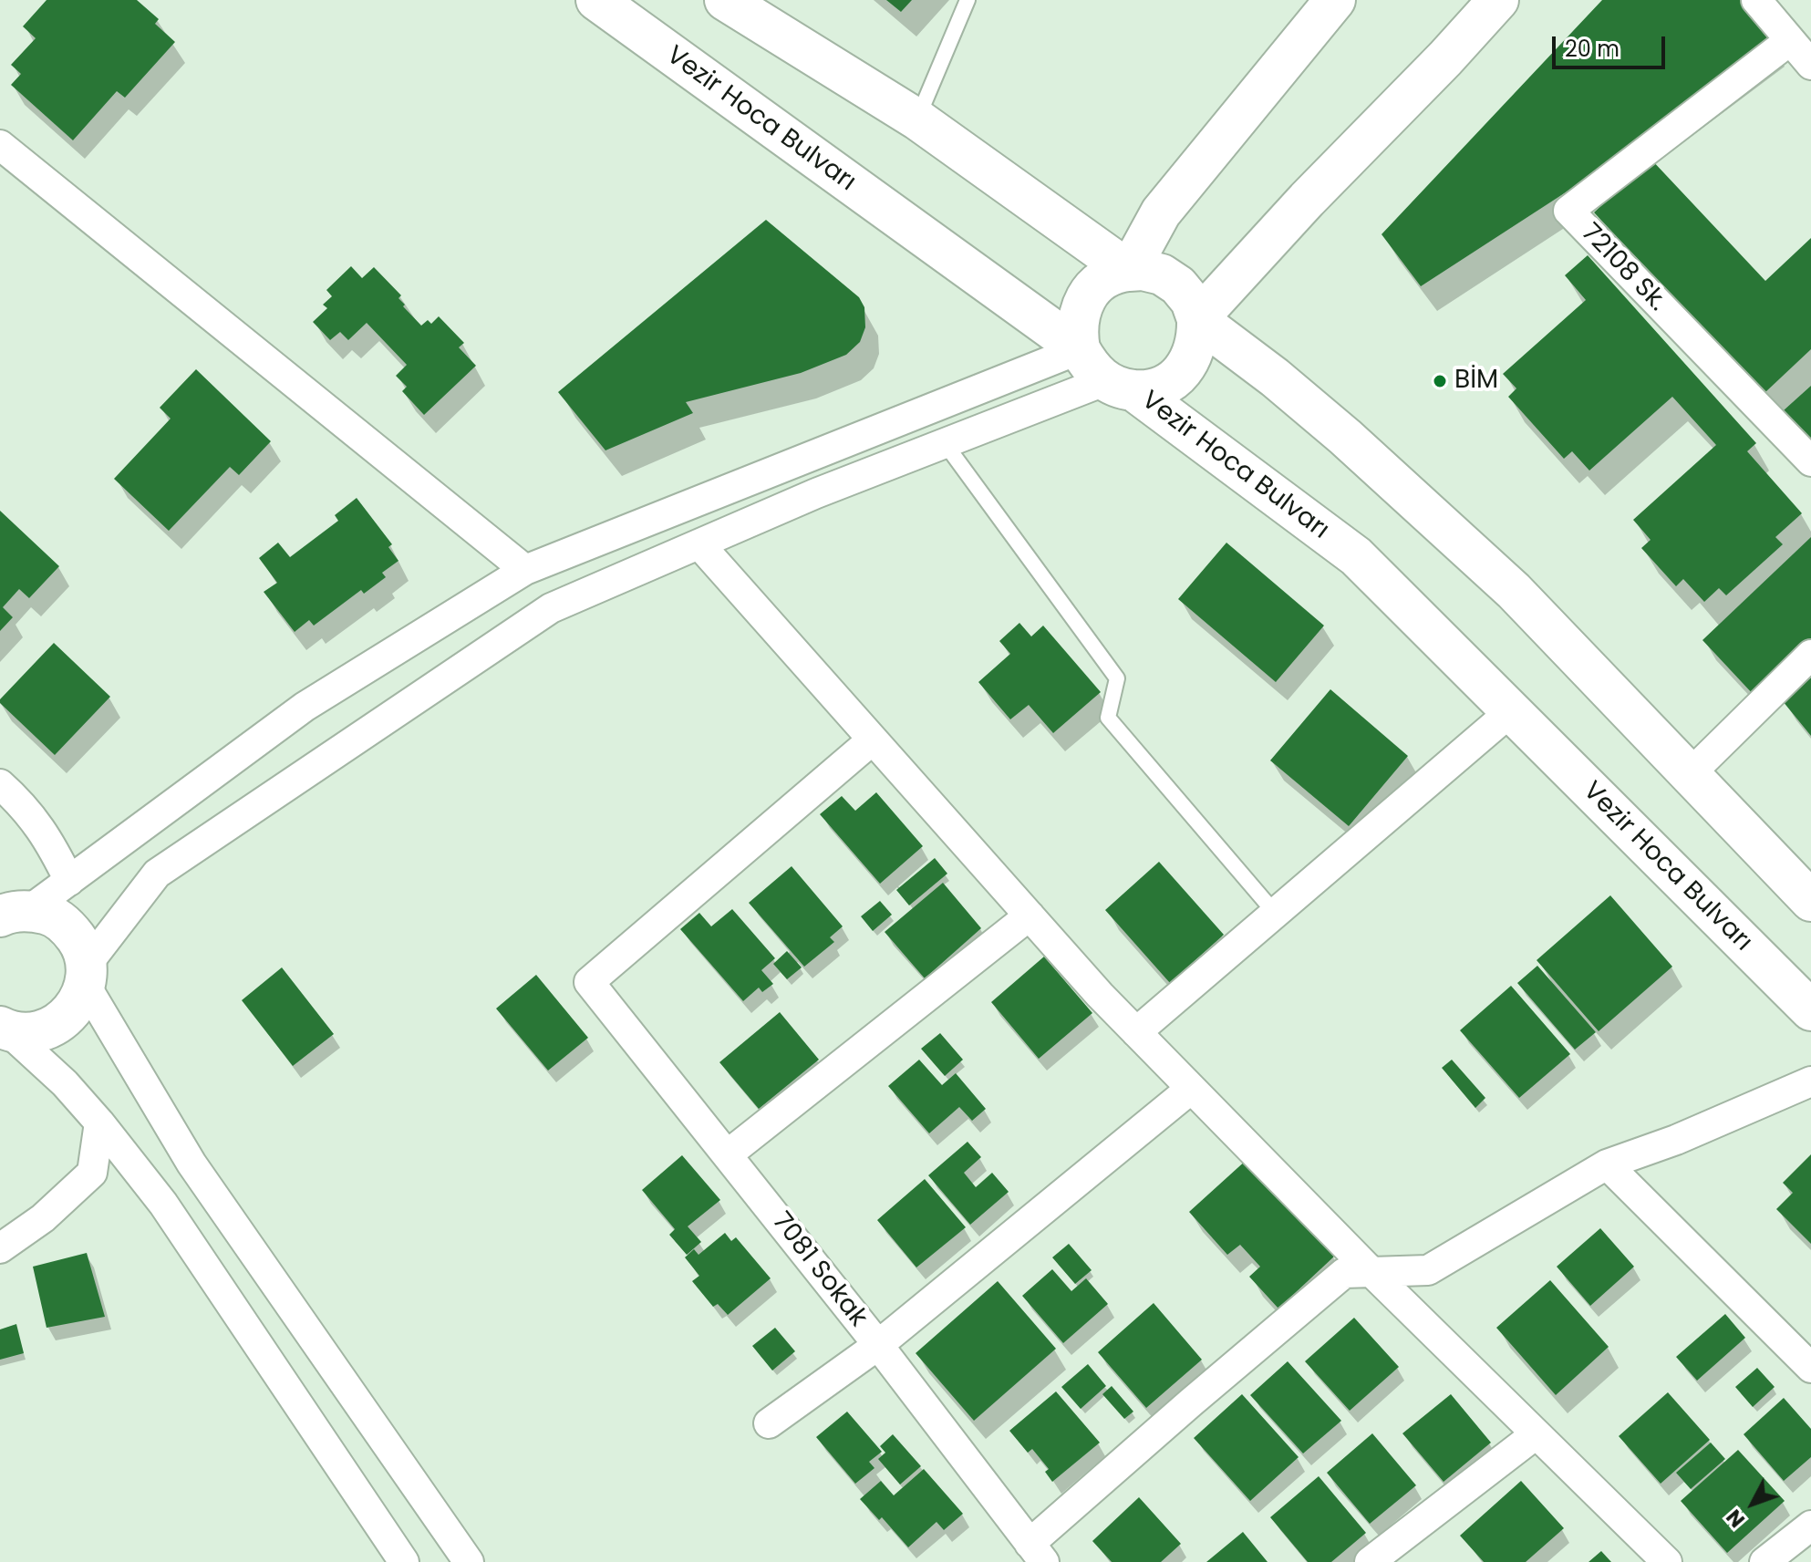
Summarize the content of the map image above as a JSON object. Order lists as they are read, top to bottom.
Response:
{
  "streets": {
    "main road": ["Vezir Hoca Bulvarı"],
    "street": ["72108 Sk.", "7081 Sokak"]
  },
  "places": ["BİM"],
  "scale_bar": "20 m",
  "north": "bottom left"
}
